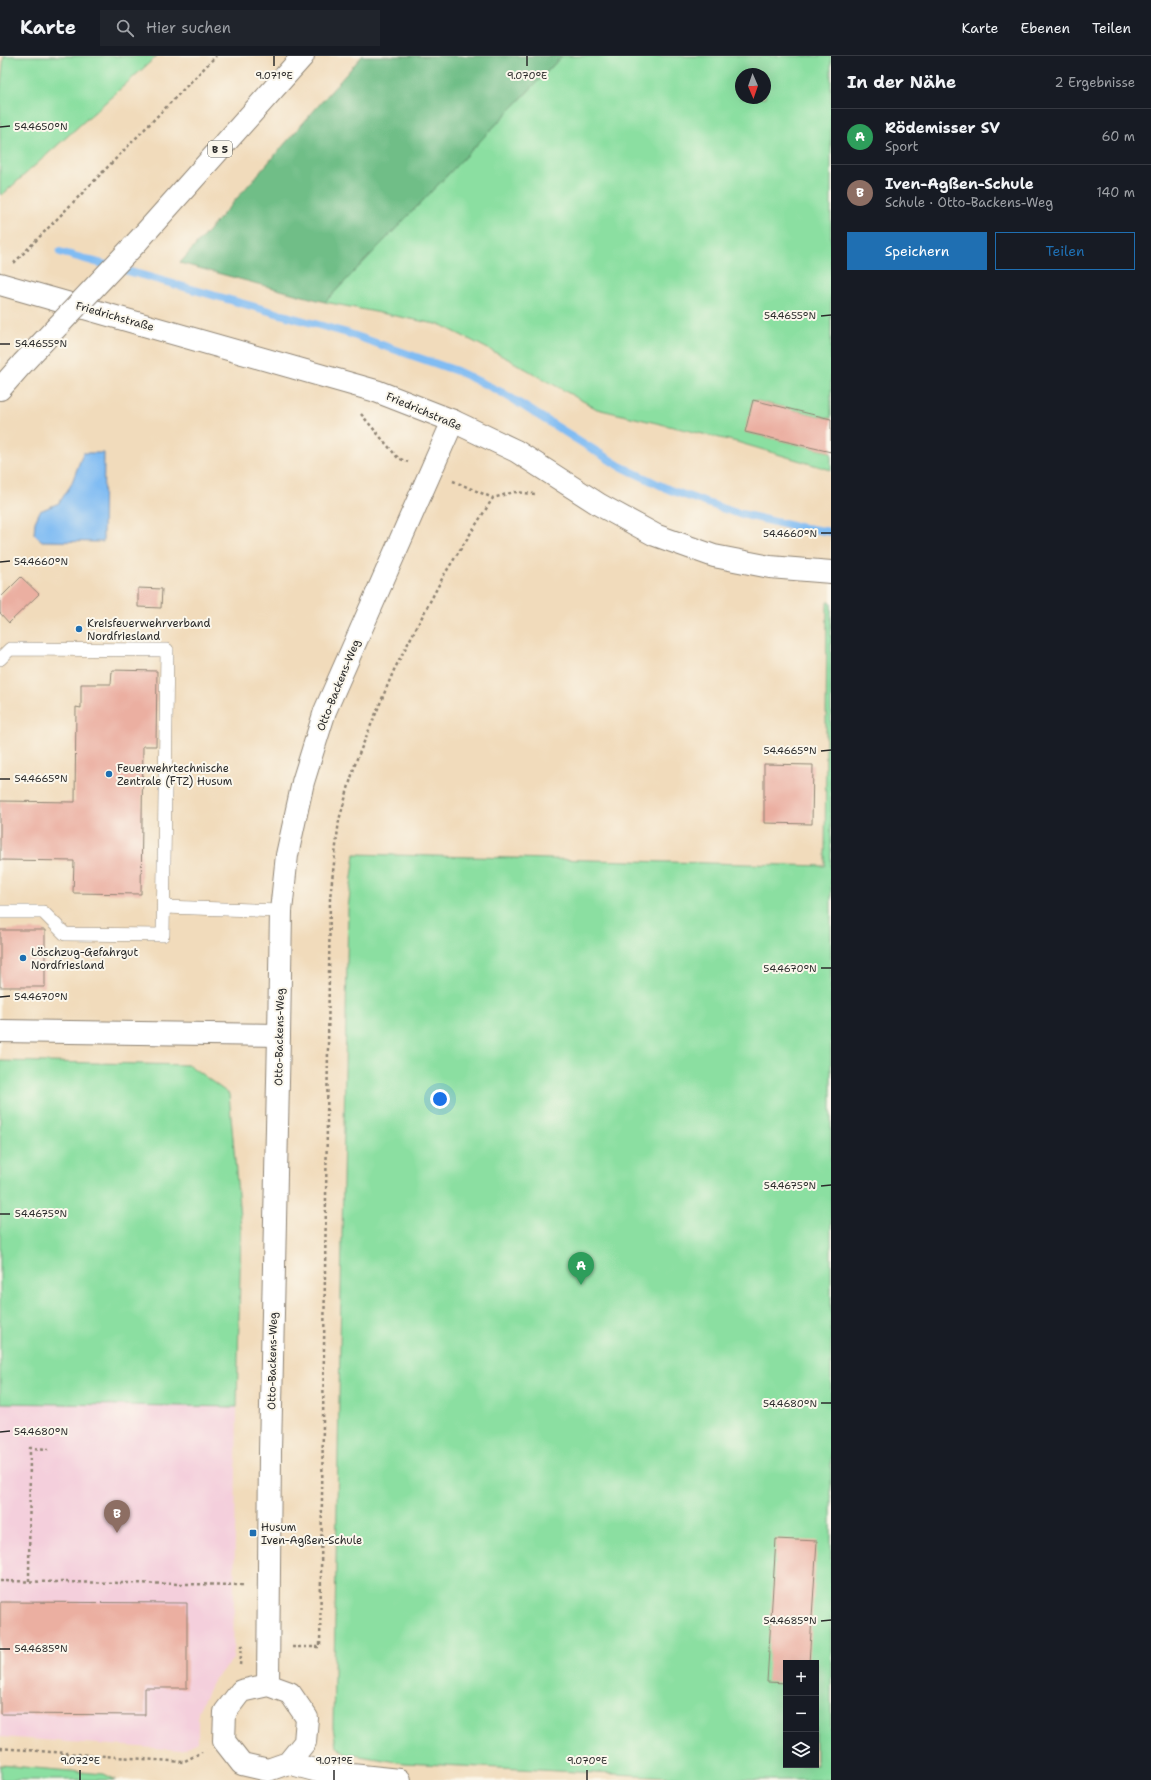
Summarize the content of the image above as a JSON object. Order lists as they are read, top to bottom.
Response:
{
  "streets": {
    "main road": ["B 5", "Friedrichstraße", "Otto-Backens-Weg"]
  },
  "crossings": [
    ["Friedrichstraße", "Otto-Backens-Weg"]
  ],
  "places": {
    "other": ["Kreisfeuerwehrverband Nordfriesland", "Feuerwehrtechnische Zentrale (FTZ) Husum", "Löschzug-Gefahrgut Nordfriesland"],
    "transit": ["Husum Iven-Agßen-Schule"]
  },
  "north": "bottom",
  "page": {
    "header": "Karte",
    "search": "Hier suchen",
    "nav": ["Karte", "Ebenen", "Teilen"],
    "heading": ["In der Nähe", "2 Ergebnisse"],
    "list": [
      {
        "mark": "A",
        "name": "Rödemisser SV",
        "note": "Sport",
        "value": "60 m"
      },
      {
        "mark": "B",
        "name": "Iven-Agßen-Schule",
        "note": "Schule · Otto-Backens-Weg",
        "value": "140 m"
      }
    ],
    "buttons": ["Speichern", "Teilen"],
    "pins": ["A", "B"],
    "map_buttons": ["+", "−"]
  },
  "coordinates": [
    "9.071°E",
    "9.070°E",
    "54.4650°N",
    "54.4655°N",
    "54.4660°N",
    "54.4665°N",
    "54.4670°N",
    "54.4675°N",
    "54.4680°N",
    "54.4685°N",
    "9.072°E"
  ]
}
